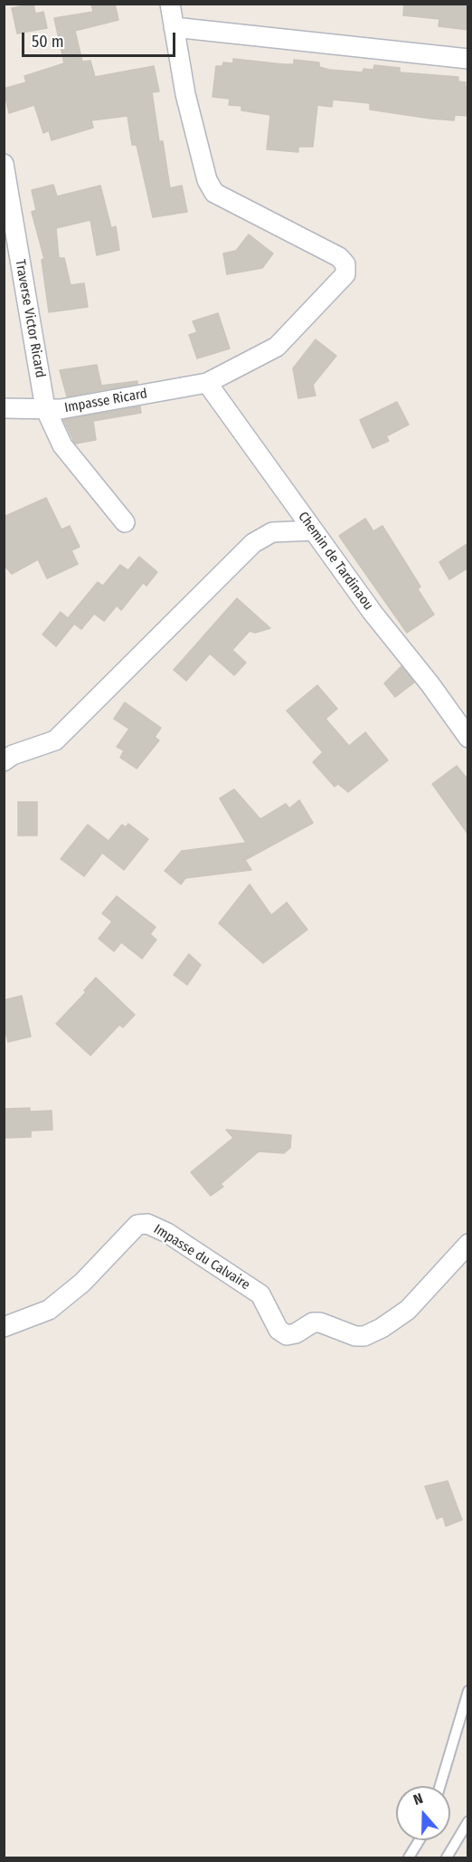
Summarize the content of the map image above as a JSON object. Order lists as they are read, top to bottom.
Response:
{
  "streets": {
    "street": [
      "Traverse Victor Ricard",
      "Impasse Ricard",
      "Chemin de Tardinaou",
      "Impasse du Calvaire"
    ]
  },
  "crossings": [
    ["Traverse Victor Ricard", "Impasse Ricard"],
    ["Impasse Ricard", "Chemin de Tardinaou"]
  ],
  "scale_bar": "50 m",
  "north": "top"
}
